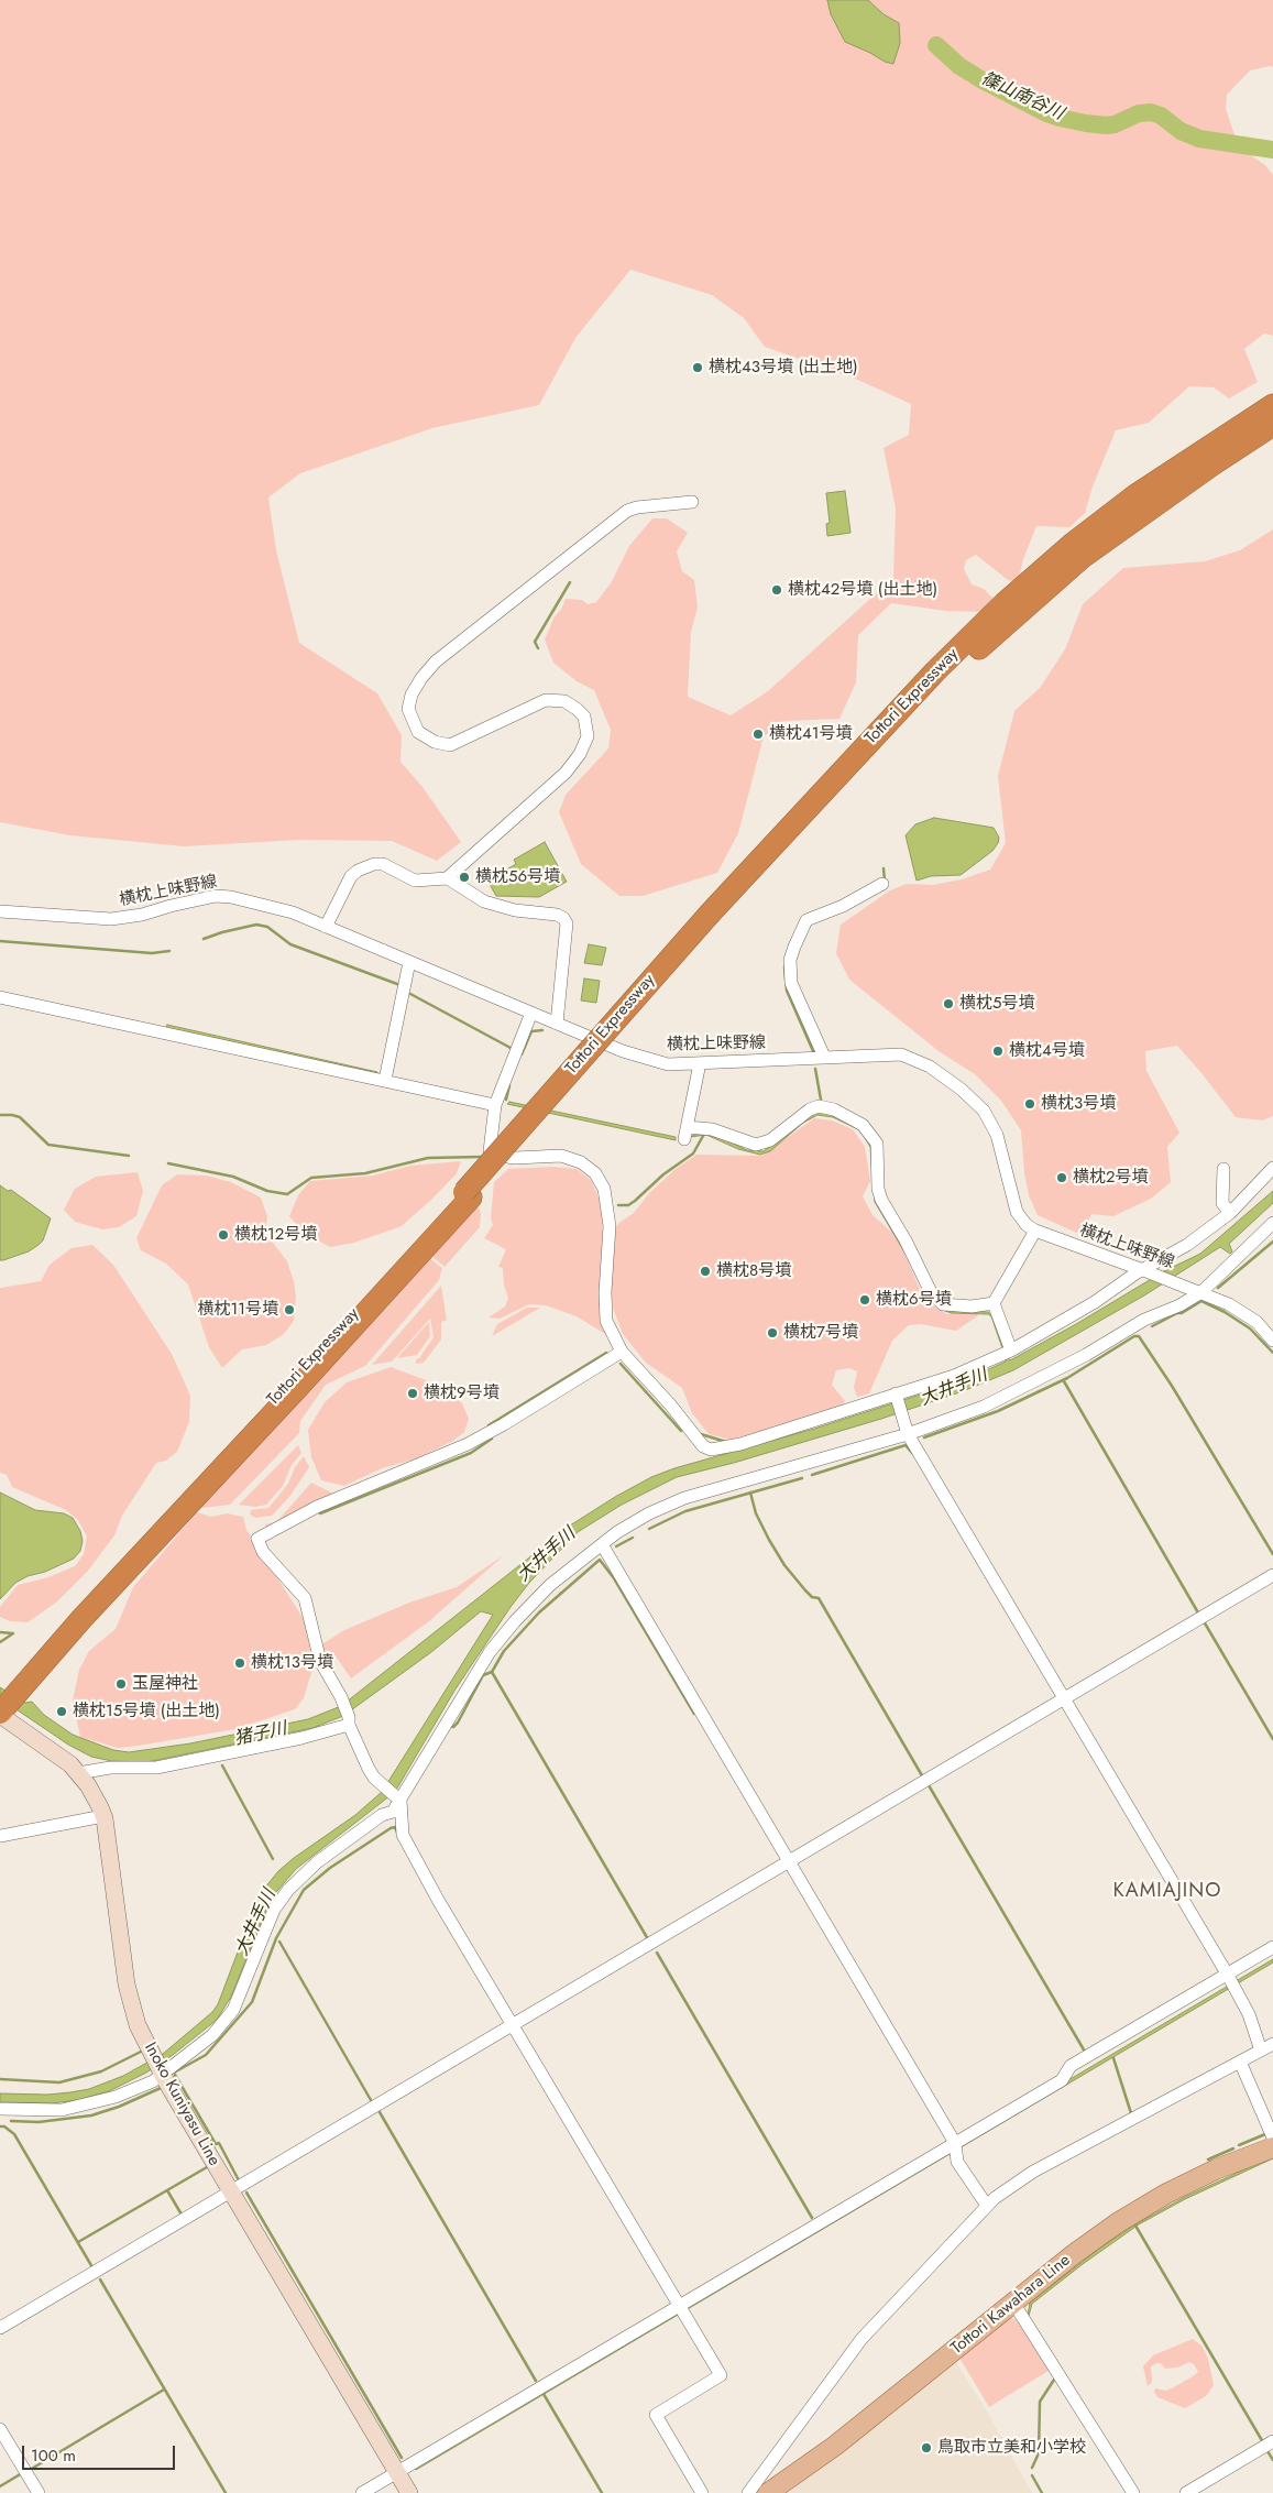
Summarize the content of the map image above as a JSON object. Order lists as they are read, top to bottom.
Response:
{
  "streets": {
    "highway": ["Tottori Expressway"],
    "main road": ["Inoko Kuniyasu Line", "Tottori Kawahara Line"],
    "street": ["横枕上味野線"]
  },
  "crossings": [
    ["Tottori Expressway", "Inoko Kuniyasu Line"]
  ],
  "districts": ["KAMIAJINO"],
  "water": ["篠山南谷川", "大井手川", "猪子川"],
  "places": [
    "横枕43号墳 (出土地)",
    "横枕42号墳 (出土地)",
    "横枕41号墳",
    "横枕56号墳",
    "横枕5号墳",
    "横枕4号墳",
    "横枕3号墳",
    "横枕2号墳",
    "横枕12号墳",
    "横枕8号墳",
    "横枕6号墳",
    "横枕11号墳",
    "横枕7号墳",
    "横枕9号墳",
    "横枕13号墳",
    "玉屋神社",
    "横枕15号墳 (出土地)",
    "鳥取市立美和小学校"
  ],
  "scale_bar": "100 m"
}
